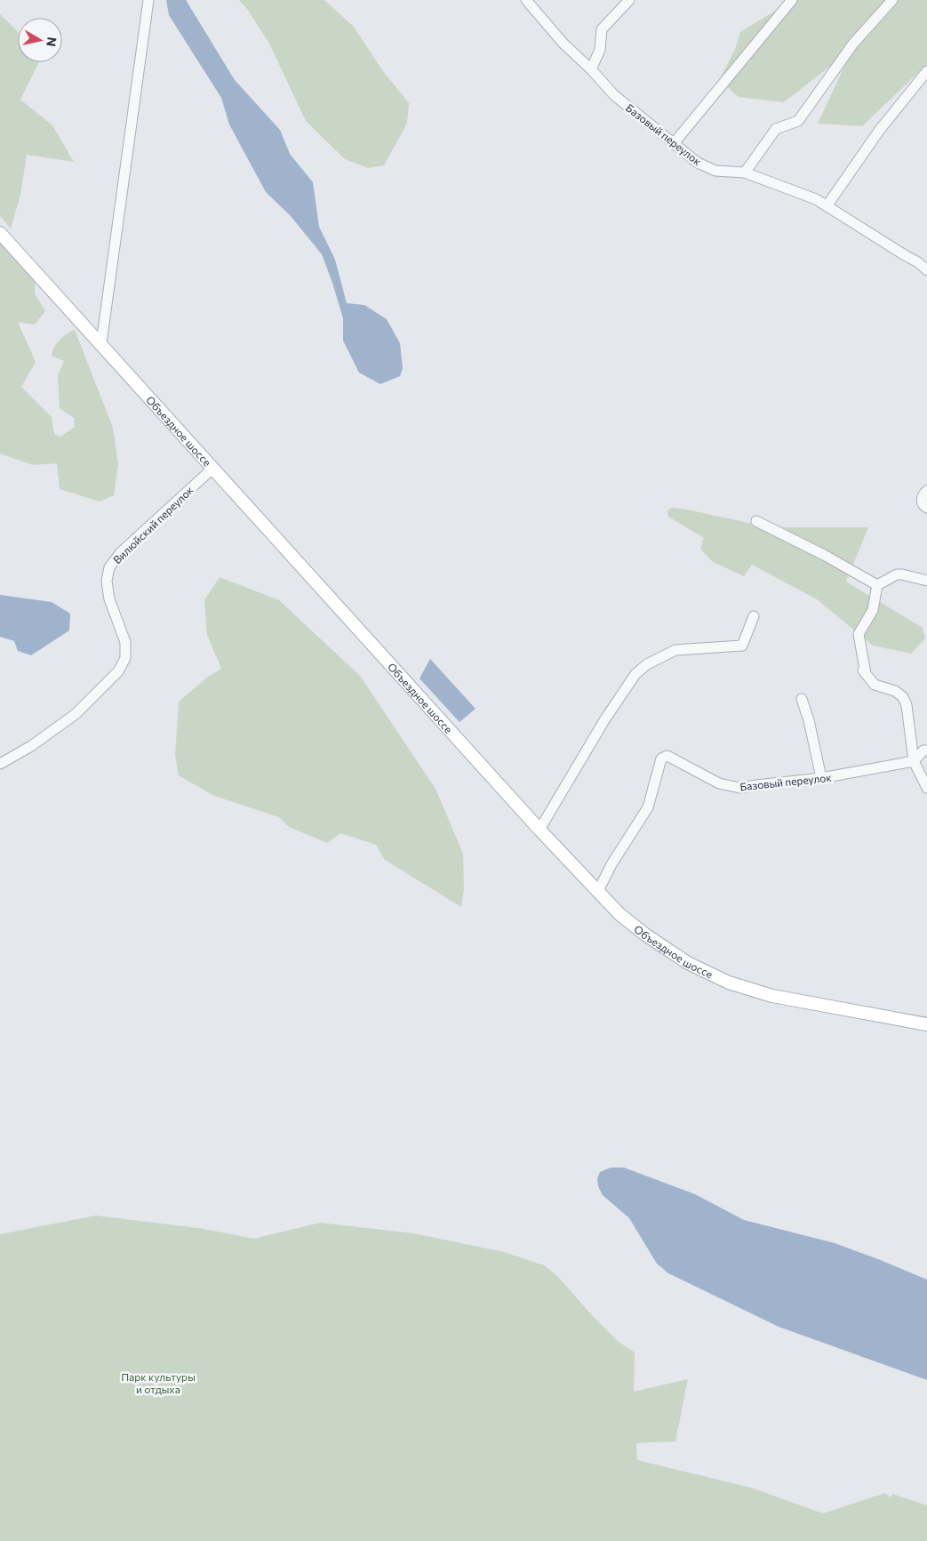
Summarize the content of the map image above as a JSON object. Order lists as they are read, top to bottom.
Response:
{
  "streets": {
    "main road": ["Объездное шоссе"],
    "street": ["Базовый переулок", "Вилюйский переулок"]
  },
  "crossings": [
    ["Базовый переулок", "Объездное шоссе"],
    ["Объездное шоссе", "Вилюйский переулок"]
  ],
  "parks": ["Парк культуры и отдыха"],
  "north": "right"
}
